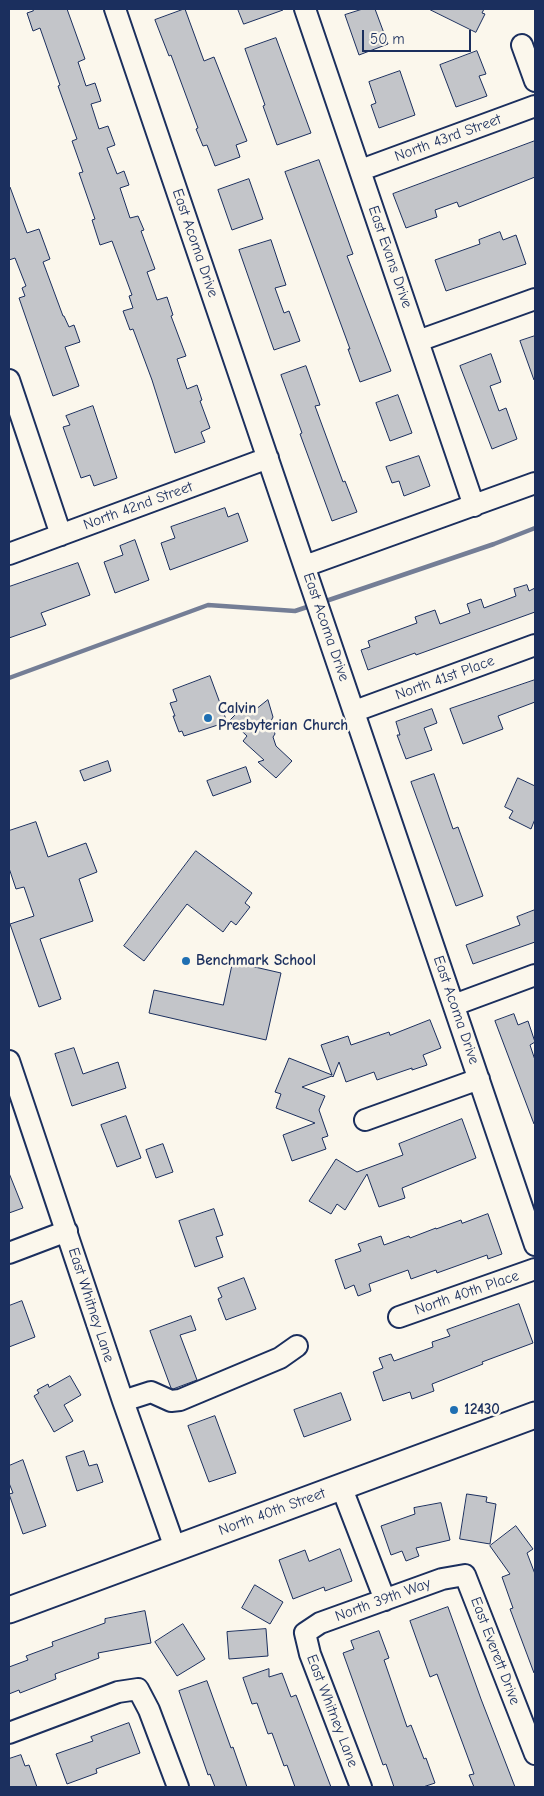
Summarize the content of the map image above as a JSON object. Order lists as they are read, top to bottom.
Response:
{
  "streets": {
    "main road": ["North 40th Street"],
    "street": [
      "North 43rd Street",
      "East Acoma Drive",
      "East Evans Drive",
      "North 42nd Street",
      "North 41st Place",
      "North 40th Place",
      "East Whitney Lane",
      "North 39th Way",
      "East Everett Drive"
    ]
  },
  "crossings": [
    ["North 43rd Street", "East Evans Drive"],
    ["East Acoma Drive", "North 42nd Street"],
    ["East Acoma Drive", "North 41st Place"],
    ["East Whitney Lane", "North 40th Street"],
    ["East Whitney Lane", "North 39th Way"],
    ["North 39th Way", "East Everett Drive"]
  ],
  "places": ["Calvin Presbyterian Church", "Benchmark School", "12430"],
  "scale_bar": "50 m"
}
